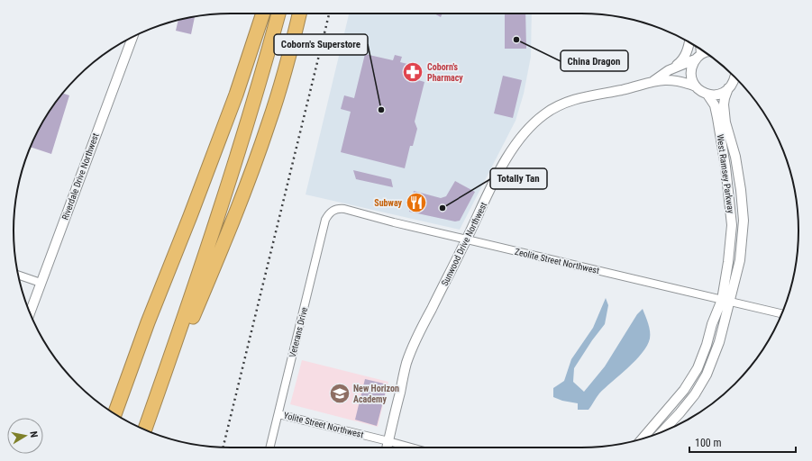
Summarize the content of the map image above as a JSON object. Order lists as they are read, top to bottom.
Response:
{
  "streets": {
    "street": [
      "West Ramsey Parkway",
      "Riverdale Drive Northwest",
      "Sunwood Drive Northwest",
      "Zeolite Street Northwest",
      "Veterans Drive",
      "Yolite Street Northwest"
    ]
  },
  "crossings": [
    ["West Ramsey Parkway", "Zeolite Street Northwest"],
    ["Sunwood Drive Northwest", "Zeolite Street Northwest"],
    ["Sunwood Drive Northwest", "Yolite Street Northwest"],
    ["Zeolite Street Northwest", "Veterans Drive"],
    ["Veterans Drive", "Yolite Street Northwest"]
  ],
  "places": {
    "other": ["China Dragon", "Coborn's Superstore", "Totally Tan"],
    "pharmacy": ["Coborn's Pharmacy"],
    "restaurant": ["Subway"],
    "school or university": ["New Horizon Academy"]
  },
  "scale_bar": "100 m",
  "north": "right"
}
